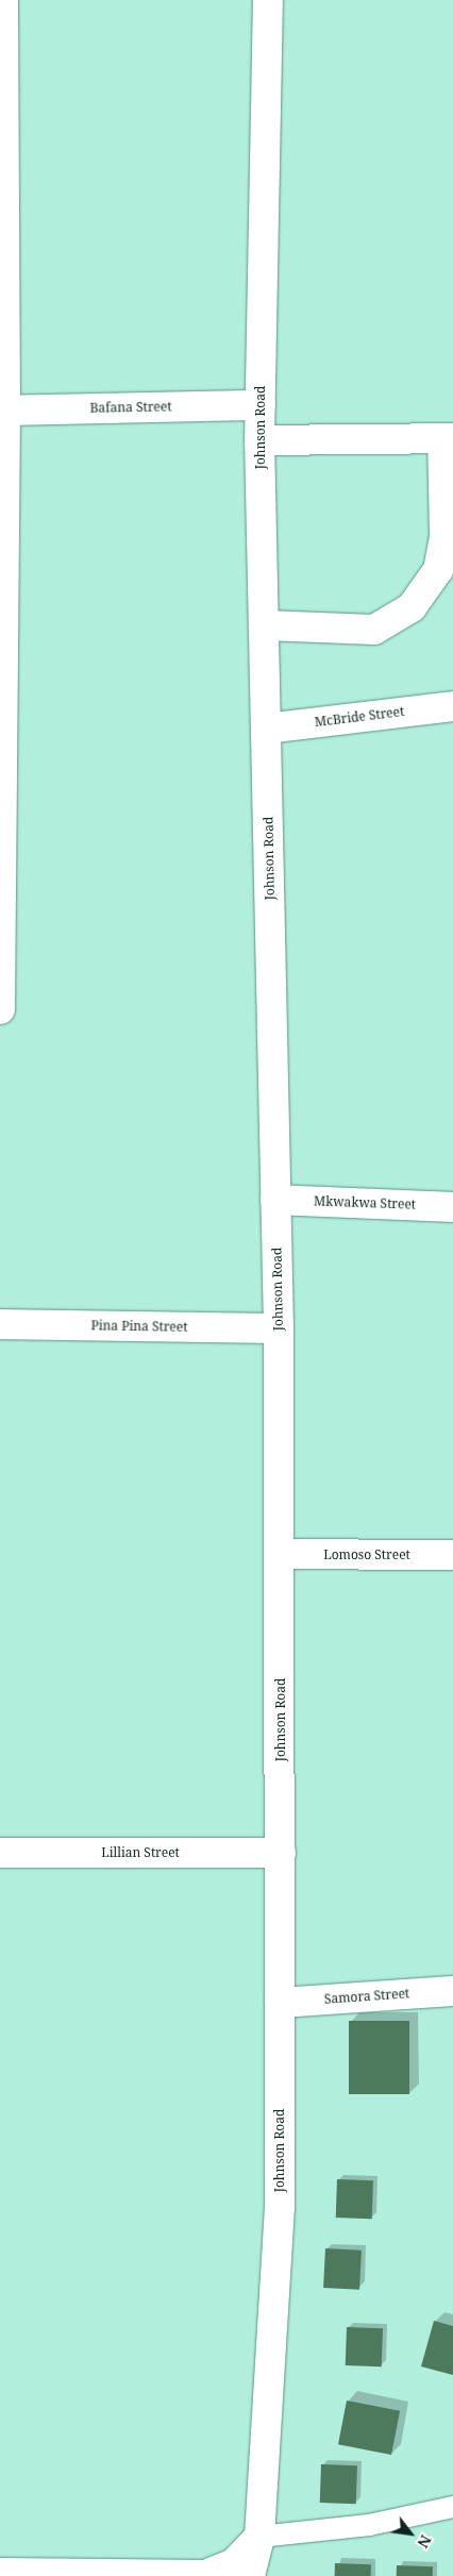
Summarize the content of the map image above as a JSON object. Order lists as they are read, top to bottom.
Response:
{
  "streets": {
    "street": [
      "Bafana Street",
      "Johnson Road",
      "McBride Street",
      "Mkwakwa Street",
      "Pina Pina Street",
      "Lomoso Street",
      "Lillian Street",
      "Samora Street"
    ]
  },
  "crossings": [
    ["Bafana Street", "Johnson Road"],
    ["Johnson Road", "McBride Street"],
    ["Johnson Road", "Mkwakwa Street"],
    ["Johnson Road", "Pina Pina Street"],
    ["Johnson Road", "Lomoso Street"],
    ["Johnson Road", "Lillian Street"],
    ["Johnson Road", "Samora Street"]
  ],
  "north": "bottom right"
}
